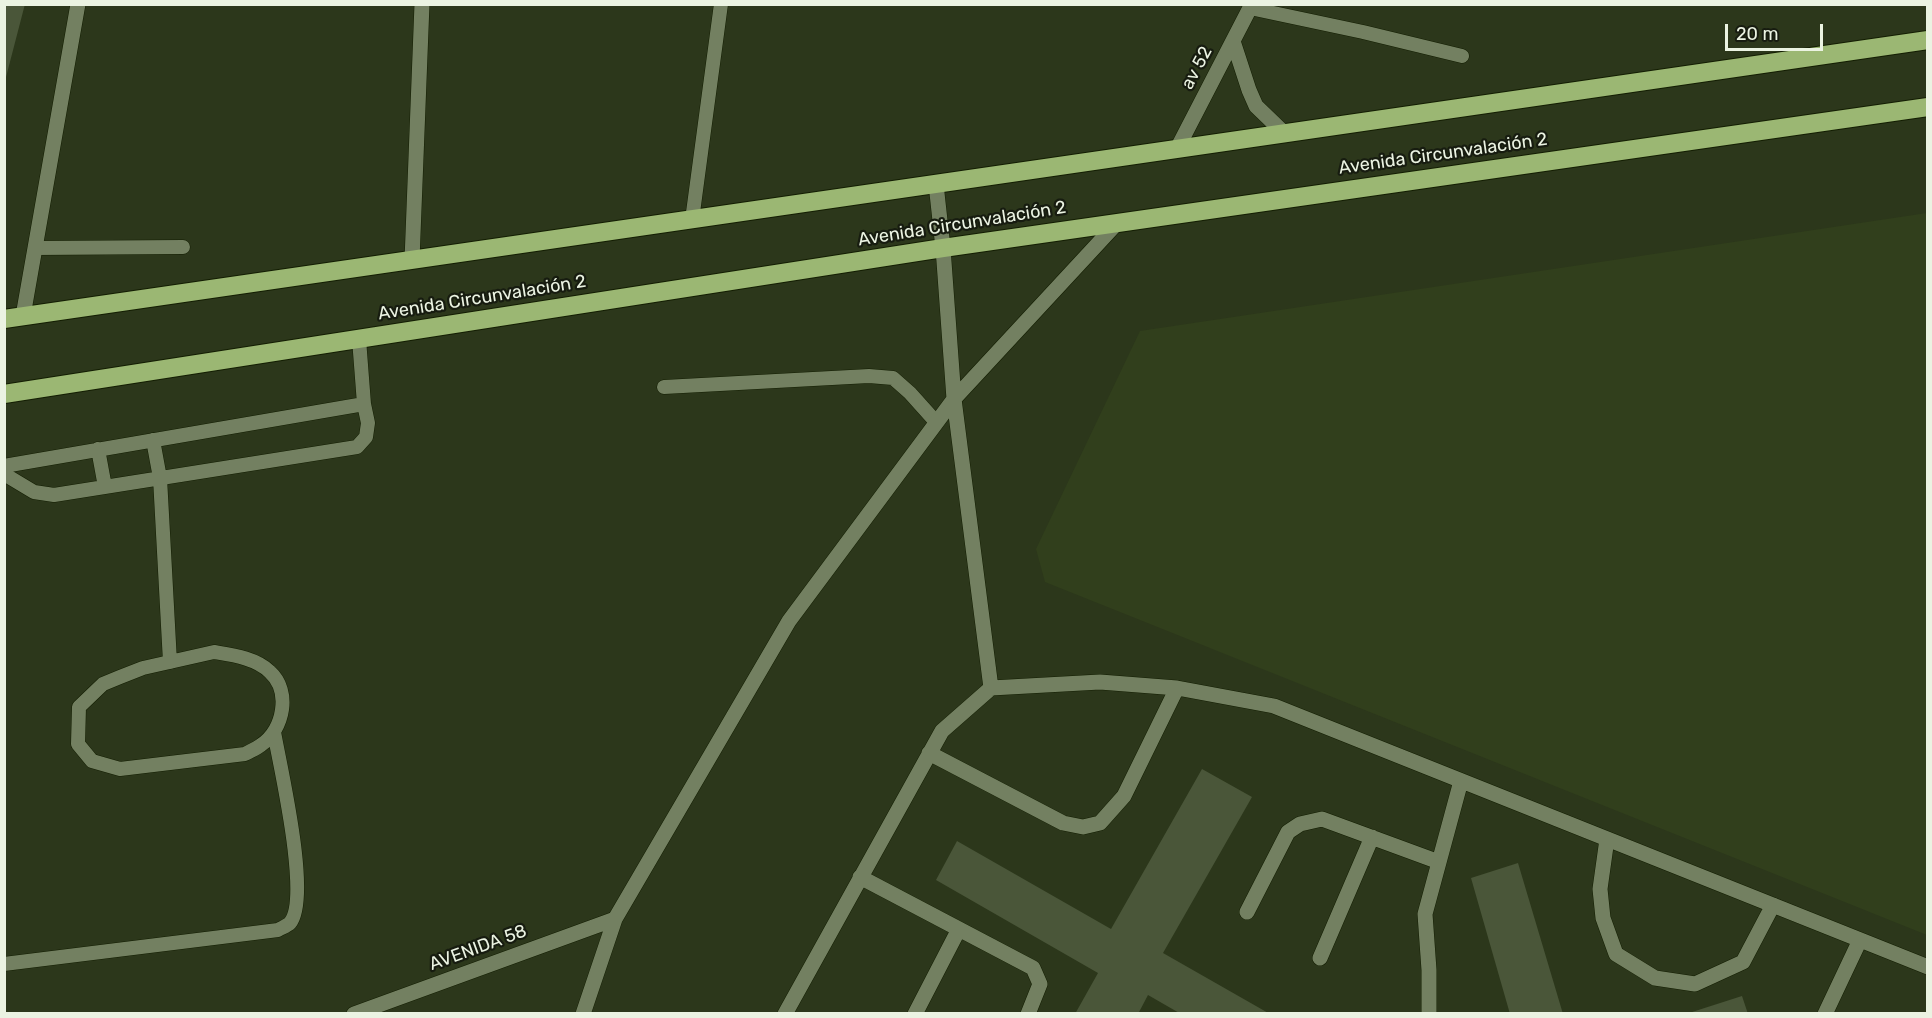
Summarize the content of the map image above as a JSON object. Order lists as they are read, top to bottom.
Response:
{
  "streets": {
    "highway": ["Avenida Circunvalación 2"],
    "street": ["av 52", "AVENIDA 58"]
  },
  "scale_bar": "20 m"
}
